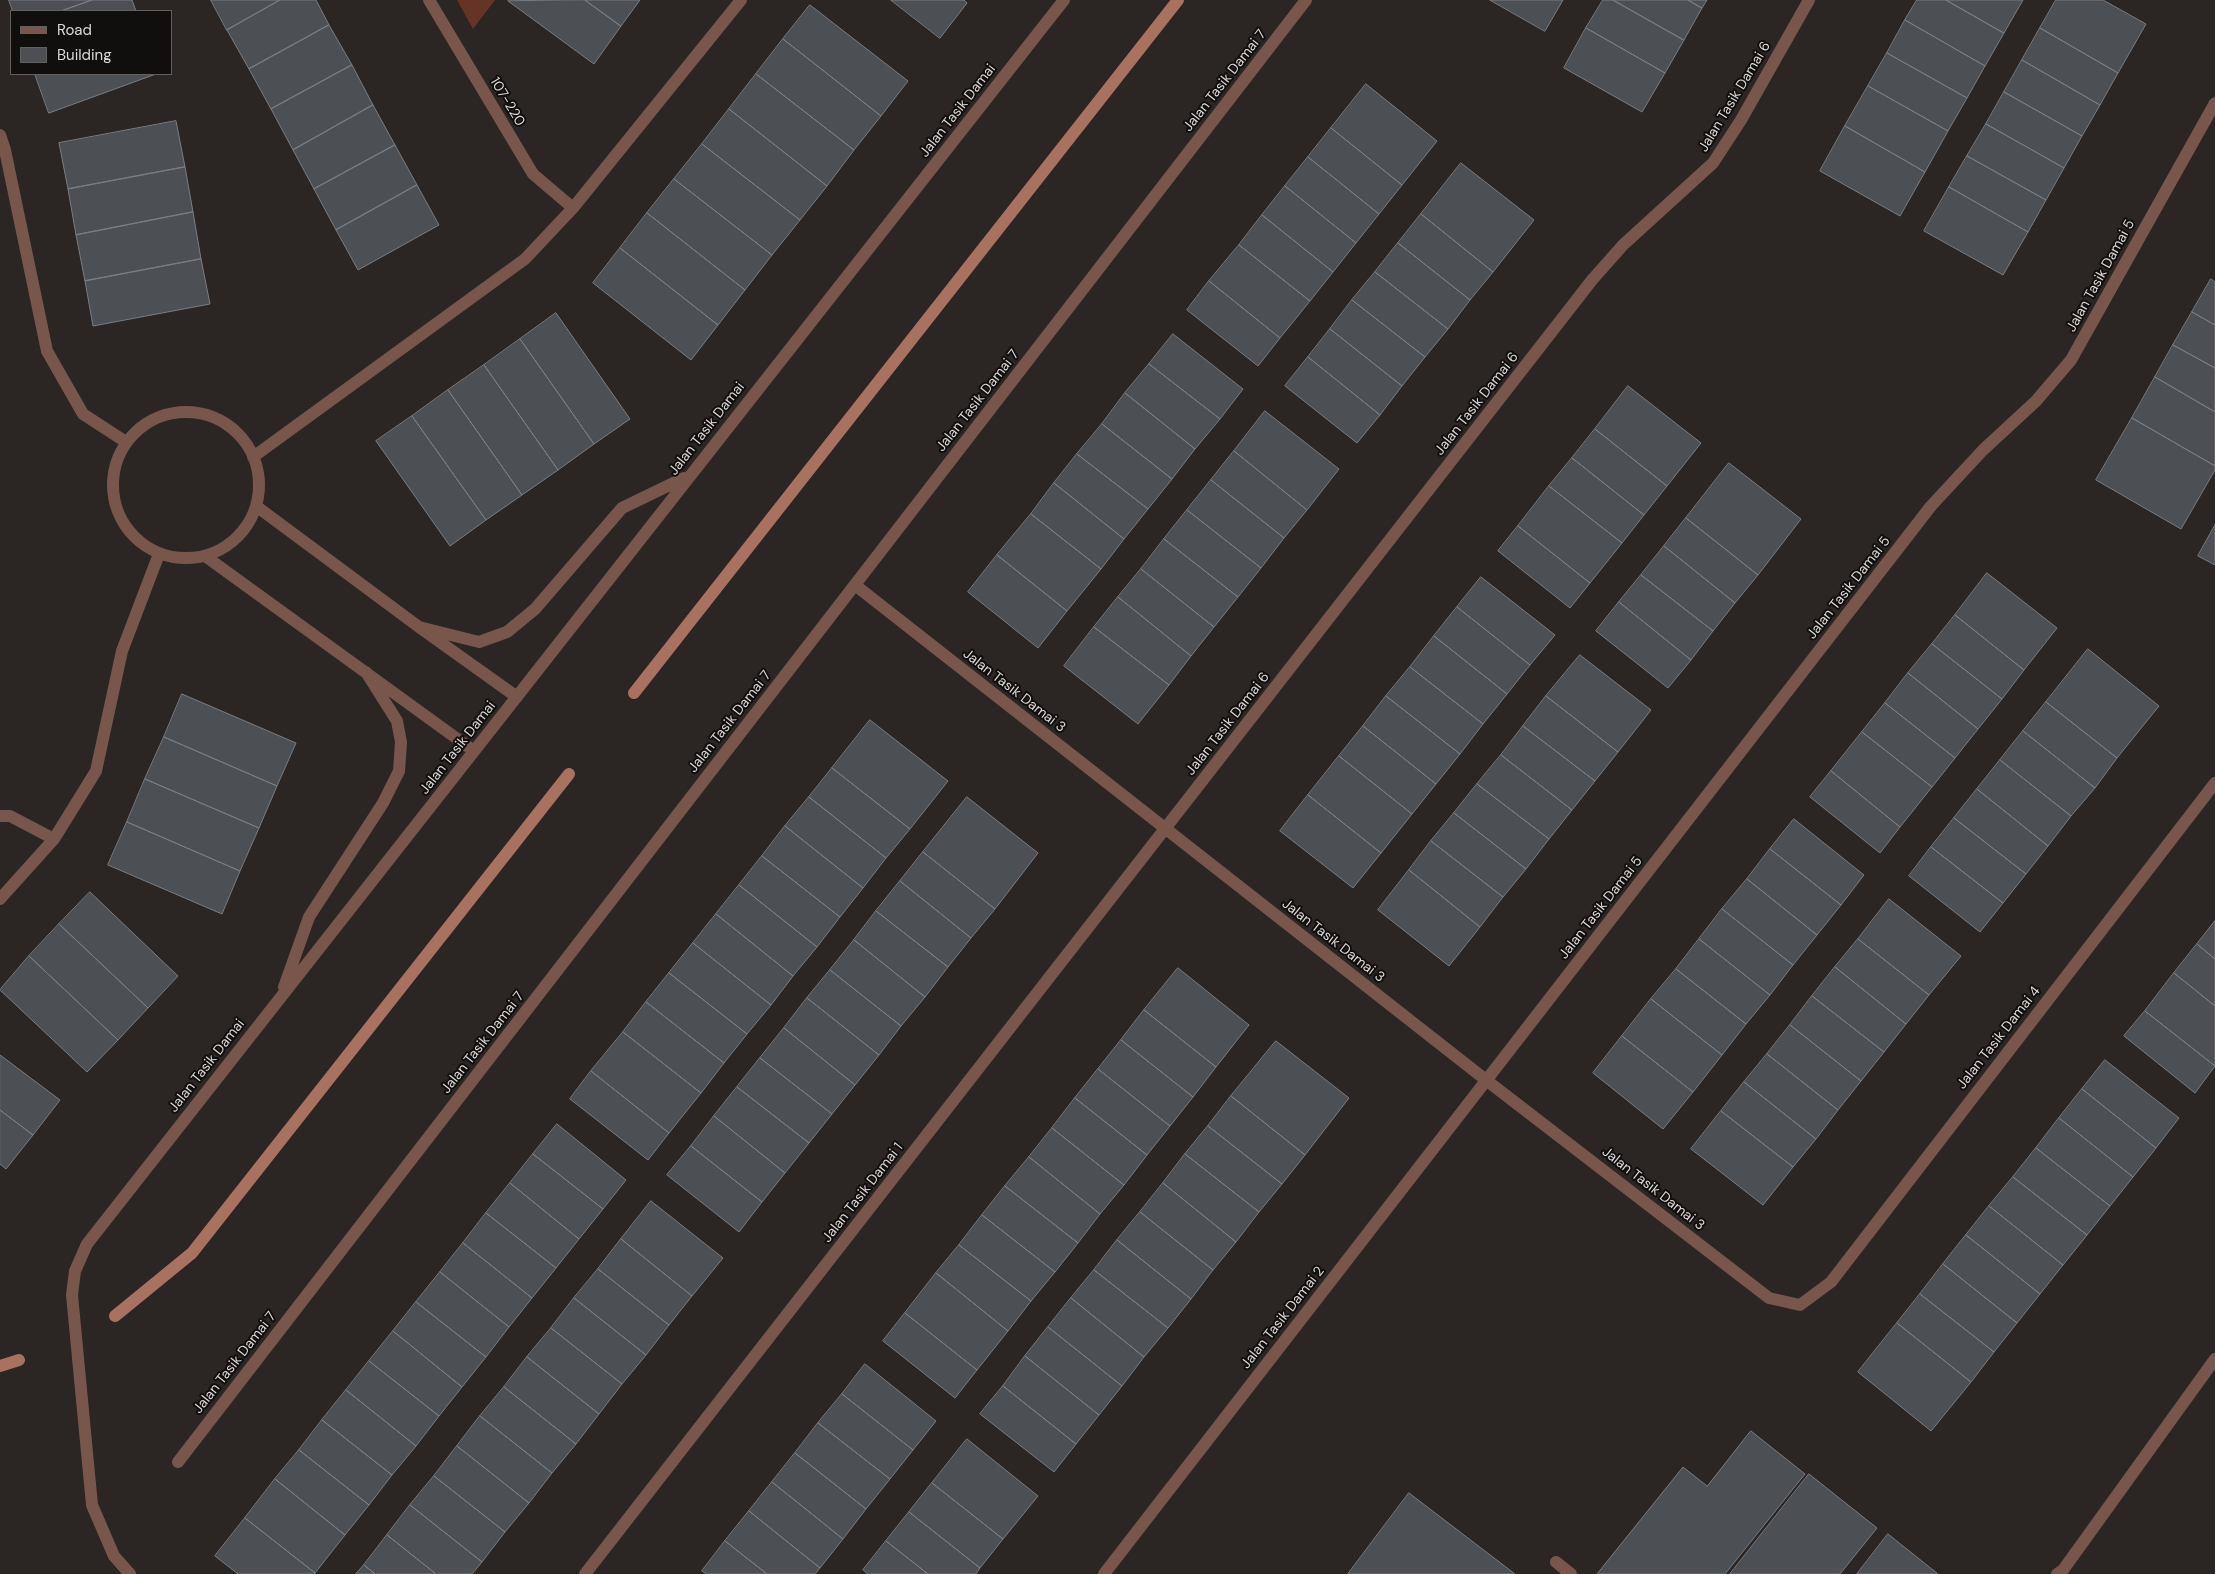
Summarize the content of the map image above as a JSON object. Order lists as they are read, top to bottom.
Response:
{
  "streets": {
    "street": [
      "Jalan Tasik Damai 7",
      "Jalan Tasik Damai 6",
      "107-220",
      "Jalan Tasik Damai",
      "Jalan Tasik Damai 5",
      "Jalan Tasik Damai 3",
      "Jalan Tasik Damai 4",
      "Jalan Tasik Damai 1",
      "Jalan Tasik Damai 2"
    ]
  },
  "crossings": [
    ["Jalan Tasik Damai 7", "Jalan Tasik Damai 3"],
    ["Jalan Tasik Damai 6", "Jalan Tasik Damai 3"],
    ["Jalan Tasik Damai 6", "Jalan Tasik Damai 1"],
    ["Jalan Tasik Damai 5", "Jalan Tasik Damai 3"],
    ["Jalan Tasik Damai 5", "Jalan Tasik Damai 2"],
    ["Jalan Tasik Damai 3", "Jalan Tasik Damai 4"],
    ["Jalan Tasik Damai 3", "Jalan Tasik Damai 1"],
    ["Jalan Tasik Damai 3", "Jalan Tasik Damai 2"]
  ],
  "legend": ["Road", "Building"]
}
